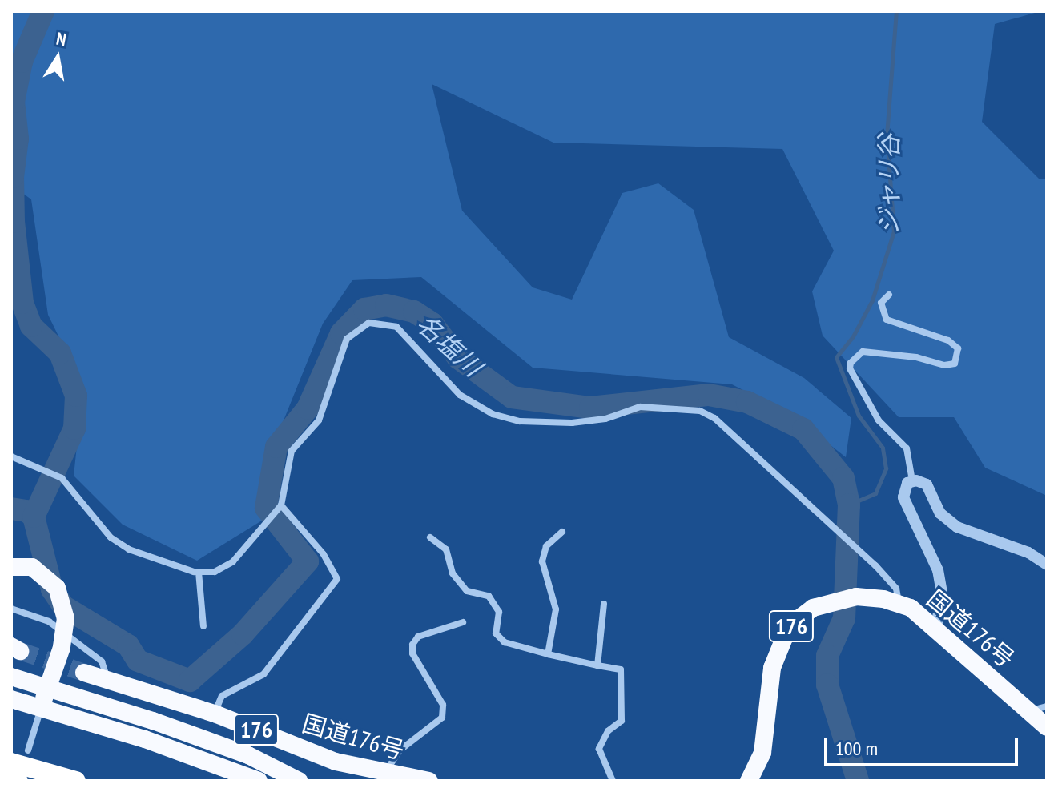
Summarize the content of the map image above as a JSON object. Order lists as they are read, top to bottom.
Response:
{
  "streets": {
    "highway": ["176", "国道176号"]
  },
  "water": ["ジャリ谷", "名塩川"],
  "scale_bar": "100 m",
  "north": "top"
}
